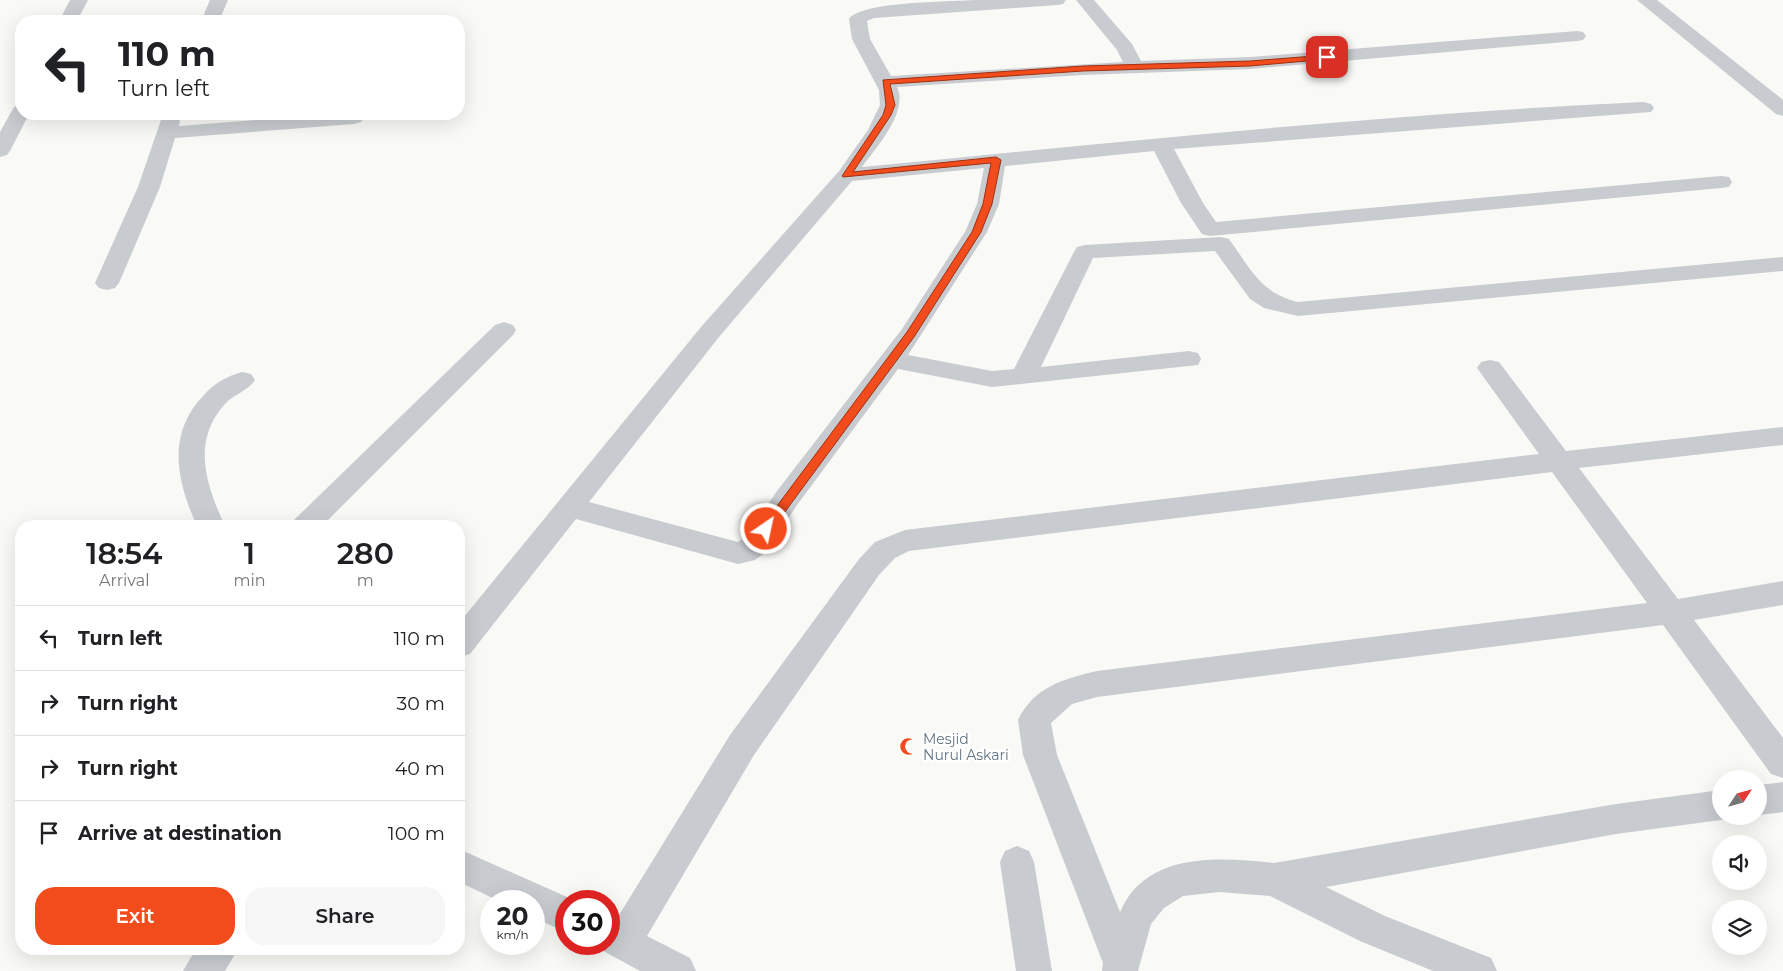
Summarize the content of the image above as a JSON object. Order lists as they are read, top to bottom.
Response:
{
  "places": {
    "mosque": ["Mesjid Nurul Askari"]
  },
  "north": "top right",
  "page": {
    "turn": ["110 m", "Turn left"],
    "eta": [
      "18:54",
      "Arrival",
      "1",
      "min",
      "280",
      "m"
    ],
    "list": [
      {
        "name": "Turn left",
        "value": "110 m"
      },
      {
        "name": "Turn right",
        "value": "30 m"
      },
      {
        "name": "Turn right",
        "value": "40 m"
      },
      {
        "name": "Arrive at destination",
        "value": "100 m"
      }
    ],
    "buttons": ["Exit", "Share"],
    "speed": "20 km/h",
    "limit": "30"
  }
}
